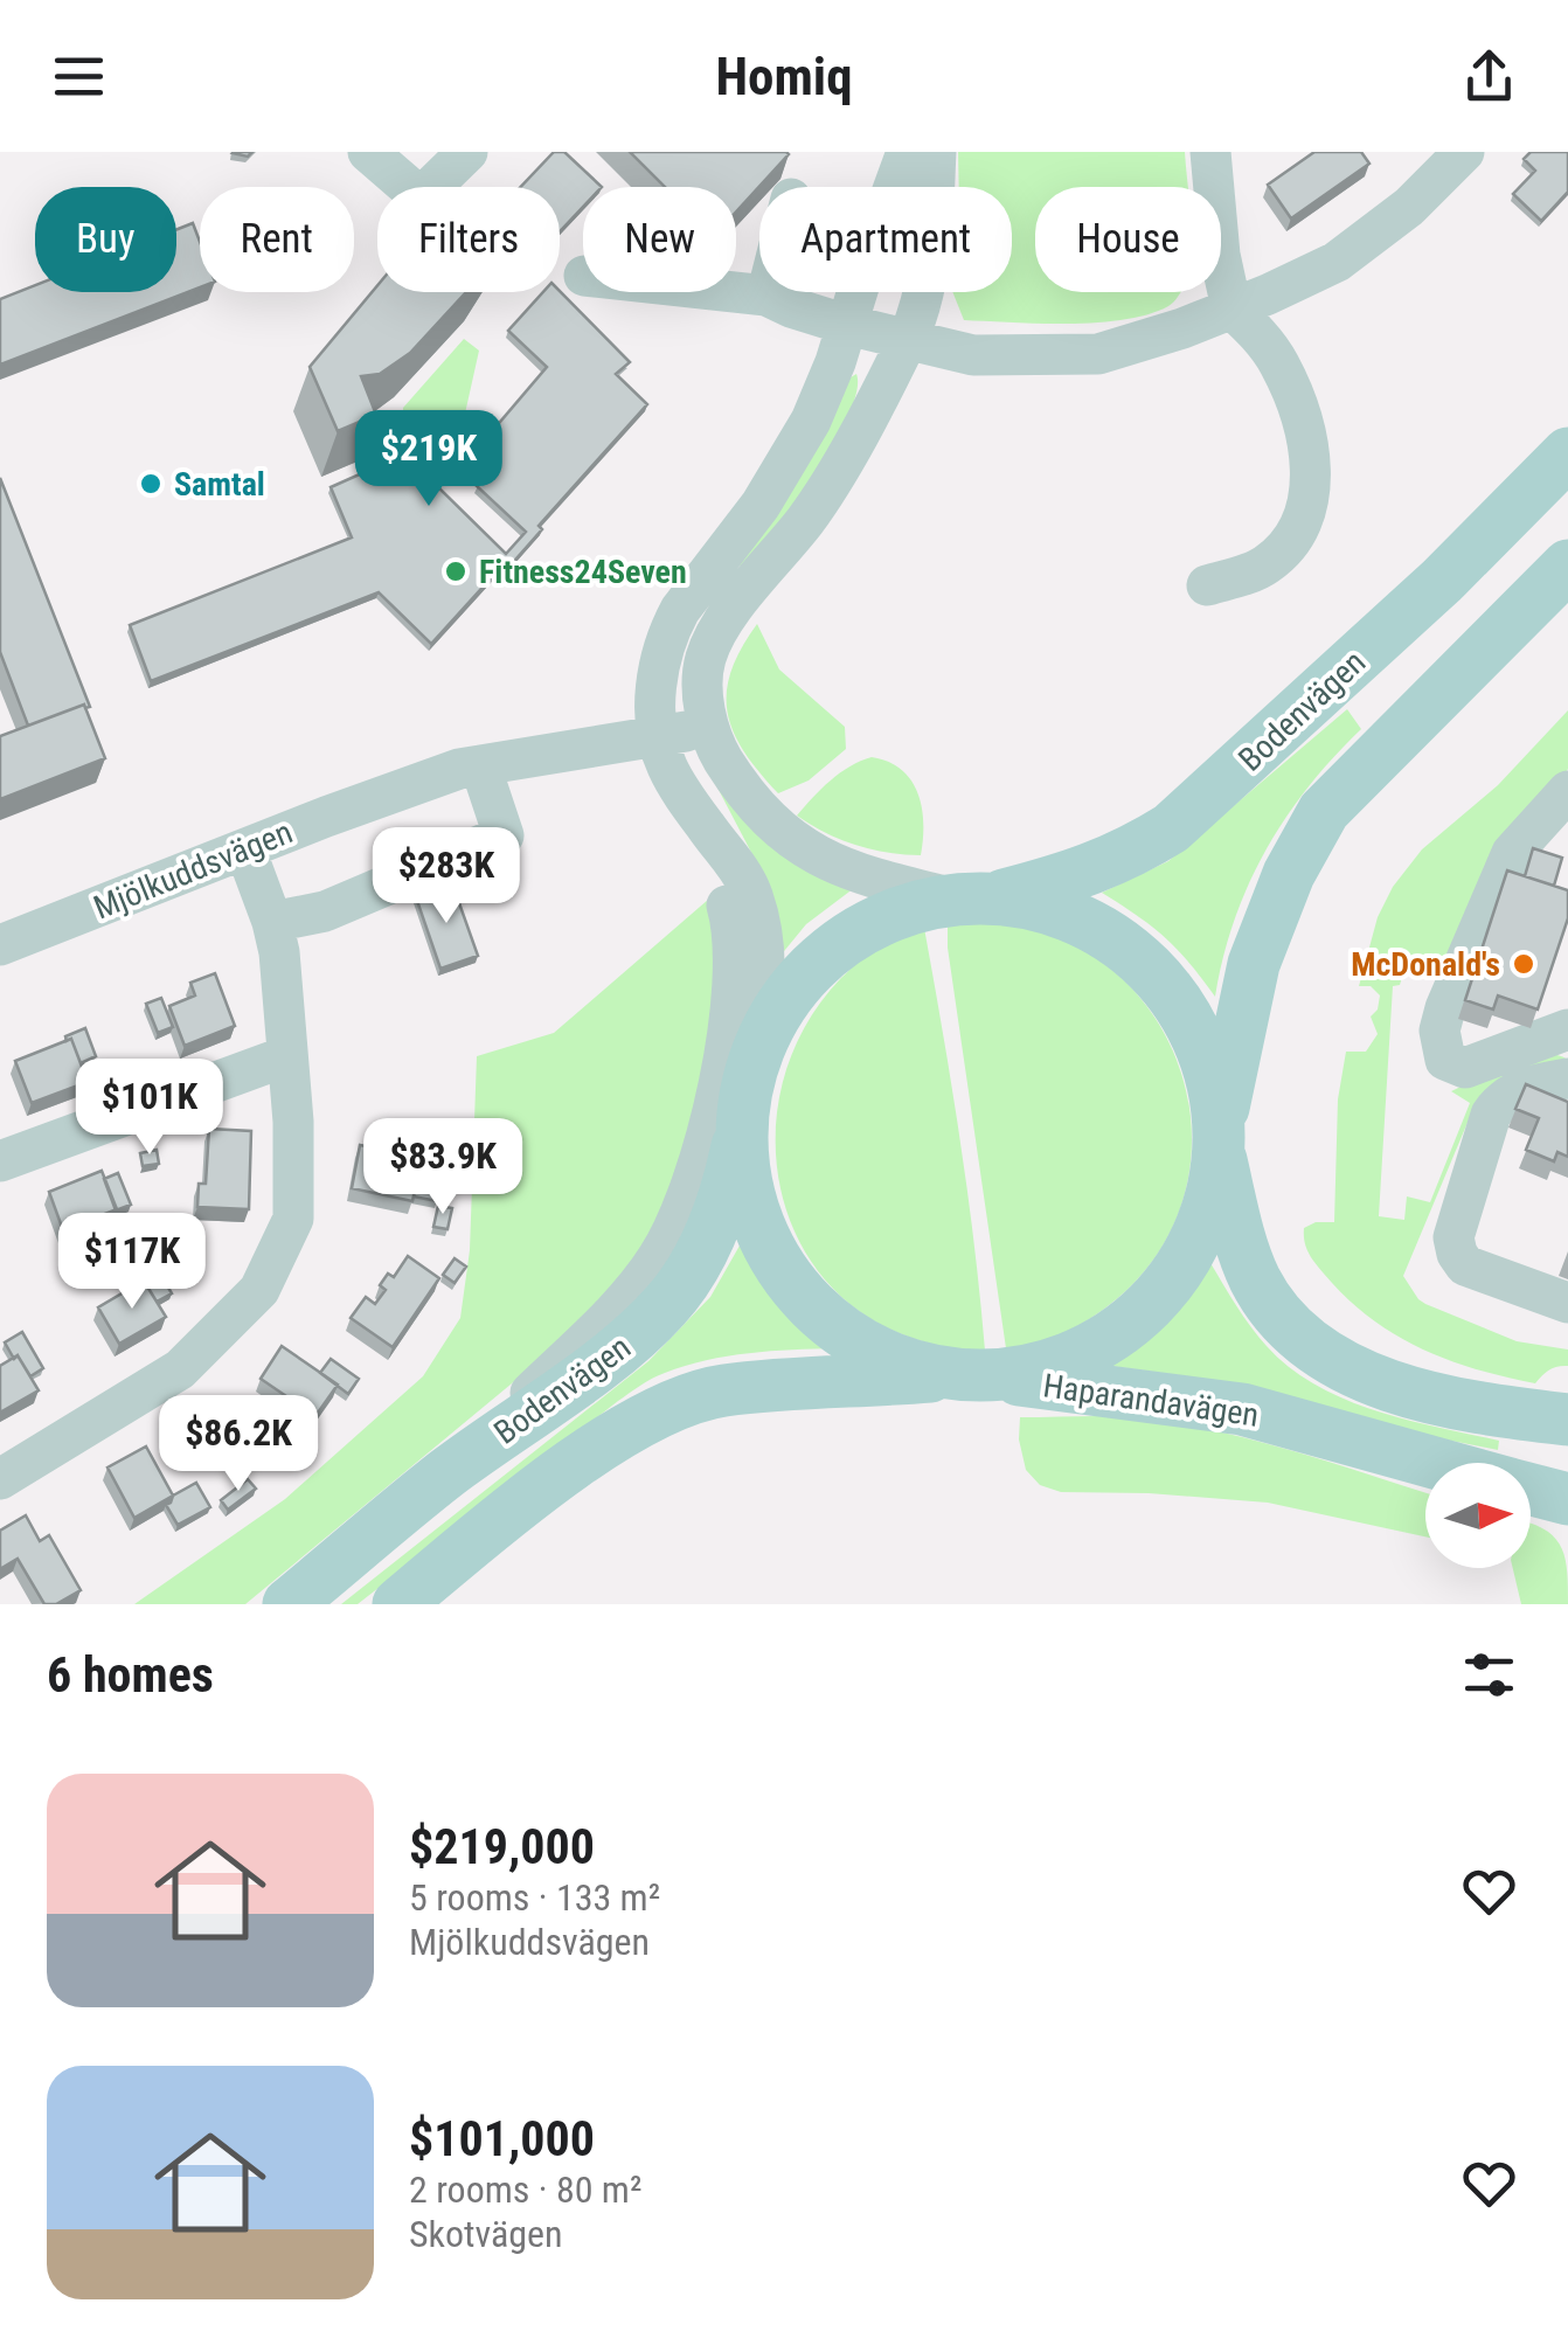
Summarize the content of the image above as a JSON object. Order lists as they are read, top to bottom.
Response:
{
  "streets": {
    "main road": ["Bodenvägen", "Haparandavägen"],
    "street": ["Mjölkuddsvägen"]
  },
  "places": ["Samtal", "Fitness24Seven", "McDonald's"],
  "north": "right",
  "page": {
    "header": "Homiq",
    "chip": [
      "Buy",
      "Rent",
      "Filters",
      "New",
      "Apartment",
      "House"
    ],
    "price": [
      "$219K",
      "$283K",
      "$101K",
      "$83.9K",
      "$117K",
      "$86.2K"
    ],
    "heading": "6 homes",
    "list": [
      {
        "name": "$219,000",
        "note": "5 rooms · 133 m² · Mjölkuddsvägen"
      },
      {
        "name": "$101,000",
        "note": "2 rooms · 80 m² · Skotvägen"
      }
    ]
  }
}
